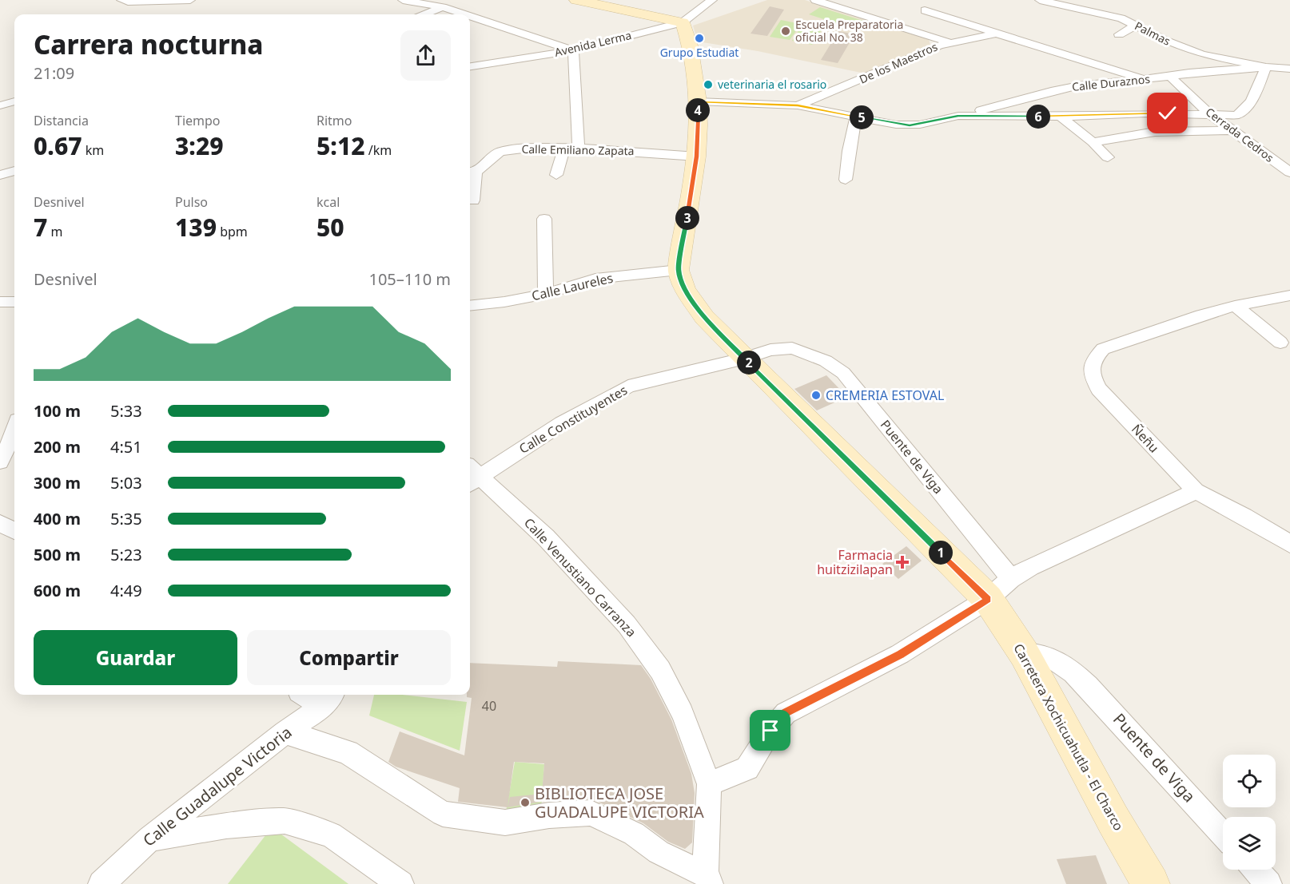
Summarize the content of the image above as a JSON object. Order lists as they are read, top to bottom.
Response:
{
  "streets": {
    "main road": ["Carretera Xochicuahutla - El Charco"],
    "street": [
      "Palmas",
      "Avenida Lerma",
      "De los Maestros",
      "Calle Duraznos",
      "Cerrada Cedros",
      "Calle Emiliano Zapata",
      "Calle Laureles",
      "Calle Constituyentes",
      "Ñeñu",
      "Puente de Viga",
      "Calle Venustiano Carranza",
      "Calle Guadalupe Victoria"
    ]
  },
  "crossings": [
    ["Palmas", "Calle Duraznos"],
    ["Avenida Lerma", "Carretera Xochicuahutla - El Charco"],
    ["Calle Duraznos", "Cerrada Cedros"],
    ["Calle Emiliano Zapata", "Carretera Xochicuahutla - El Charco"],
    ["Calle Laureles", "Carretera Xochicuahutla - El Charco"],
    ["Calle Constituyentes", "Puente de Viga"],
    ["Calle Constituyentes", "Calle Venustiano Carranza"],
    ["Calle Constituyentes", "Carretera Xochicuahutla - El Charco"],
    ["Puente de Viga", "Carretera Xochicuahutla - El Charco"]
  ],
  "places": {
    "other": [
      "Escuela Preparatoria oficial No. 38",
      "Grupo Estudiat",
      "veterinaria el rosario",
      "CREMERIA ESTOVAL",
      "BIBLIOTECA JOSE GUADALUPE VICTORIA"
    ],
    "health": ["Farmacia huitzizilapan"]
  },
  "house_numbers": ["40"],
  "page": {
    "heading": ["Carrera nocturna", "21:09"],
    "stats": [
      ["Distancia", "0.67 km"],
      ["Tiempo", "3:29"],
      ["Ritmo", "5:12 /km"],
      ["Desnivel", "7 m"],
      ["Pulso", "139 bpm"],
      ["kcal", "50"]
    ],
    "pins": [
      "4",
      "6",
      "5",
      "3",
      "2",
      "1"
    ],
    "chart": ["Desnivel", "105–110 m"],
    "list": [
      {
        "name": "100 m",
        "note": "5:33"
      },
      {
        "name": "200 m",
        "note": "4:51"
      },
      {
        "name": "300 m",
        "note": "5:03"
      },
      {
        "name": "400 m",
        "note": "5:35"
      },
      {
        "name": "500 m",
        "note": "5:23"
      },
      {
        "name": "600 m",
        "note": "4:49"
      }
    ],
    "buttons": ["Guardar", "Compartir"]
  }
}
